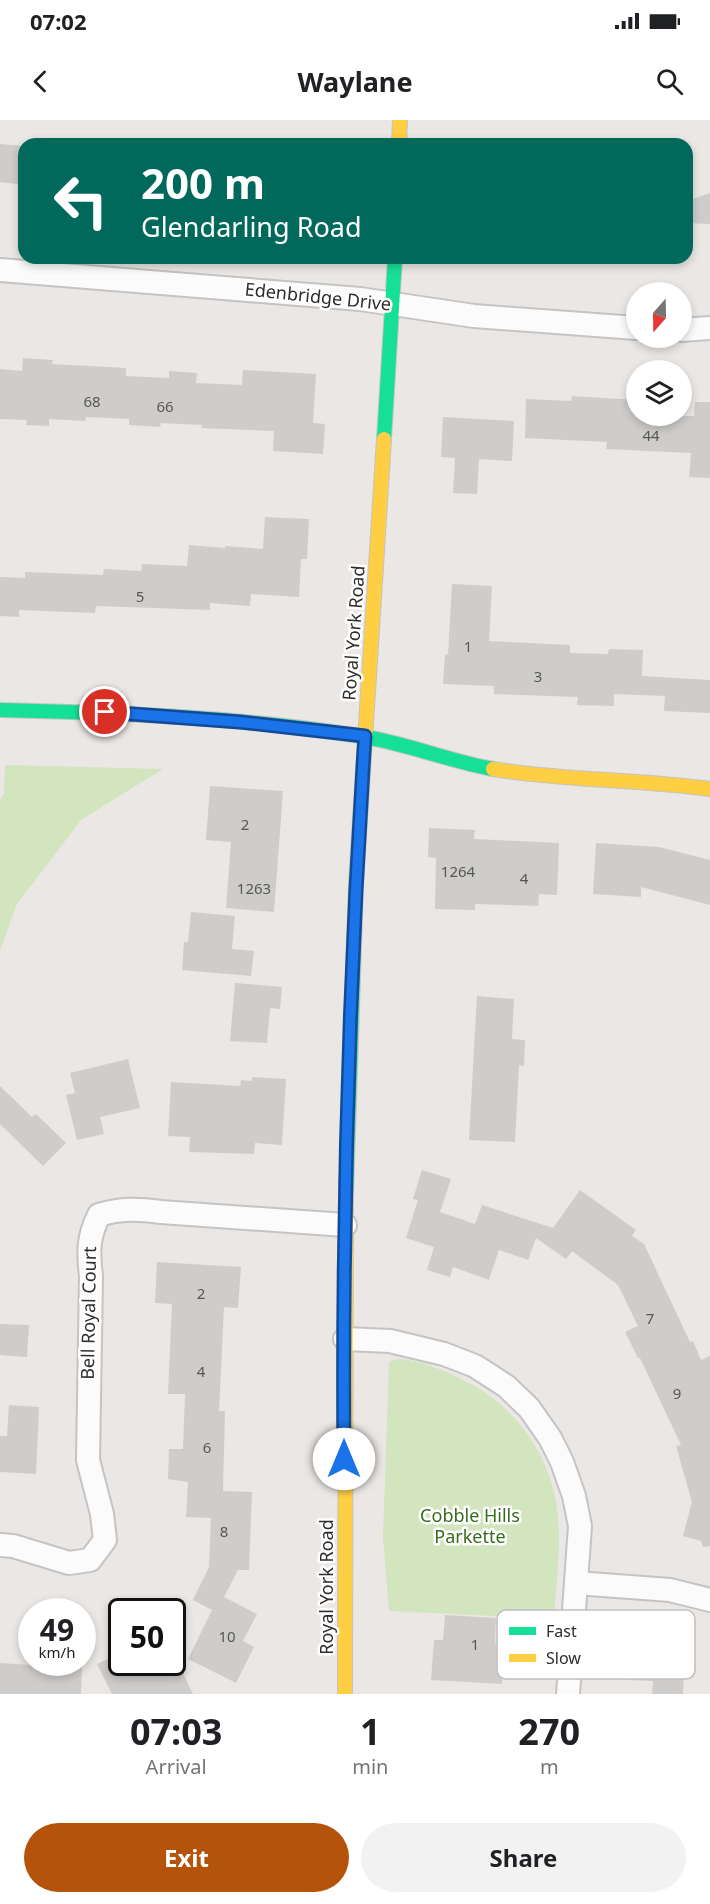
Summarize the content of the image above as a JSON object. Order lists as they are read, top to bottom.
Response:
{
  "streets": {
    "main road": ["Royal York Road"],
    "street": ["Edenbridge Drive", "Bell Royal Court"]
  },
  "crossings": [
    ["Edenbridge Drive", "Royal York Road"],
    ["Royal York Road", "Bell Royal Court"]
  ],
  "parks": ["Cobble Hills Parkette"],
  "house_numbers": [
    "68",
    "66",
    "44",
    "5",
    "1",
    "3",
    "2",
    "1264",
    "4",
    "1263",
    "2",
    "7",
    "4",
    "9",
    "6",
    "8",
    "10",
    "1"
  ],
  "legend": ["Fast", "Slow"],
  "north": "bottom",
  "page": {
    "status": "07:02",
    "header": "Waylane",
    "turn": ["200 m", "Glendarling Road"],
    "speed": "49 km/h",
    "limit": "50",
    "eta": [
      "07:03",
      "Arrival",
      "1",
      "min",
      "270",
      "m"
    ],
    "buttons": ["Exit", "Share"]
  }
}
